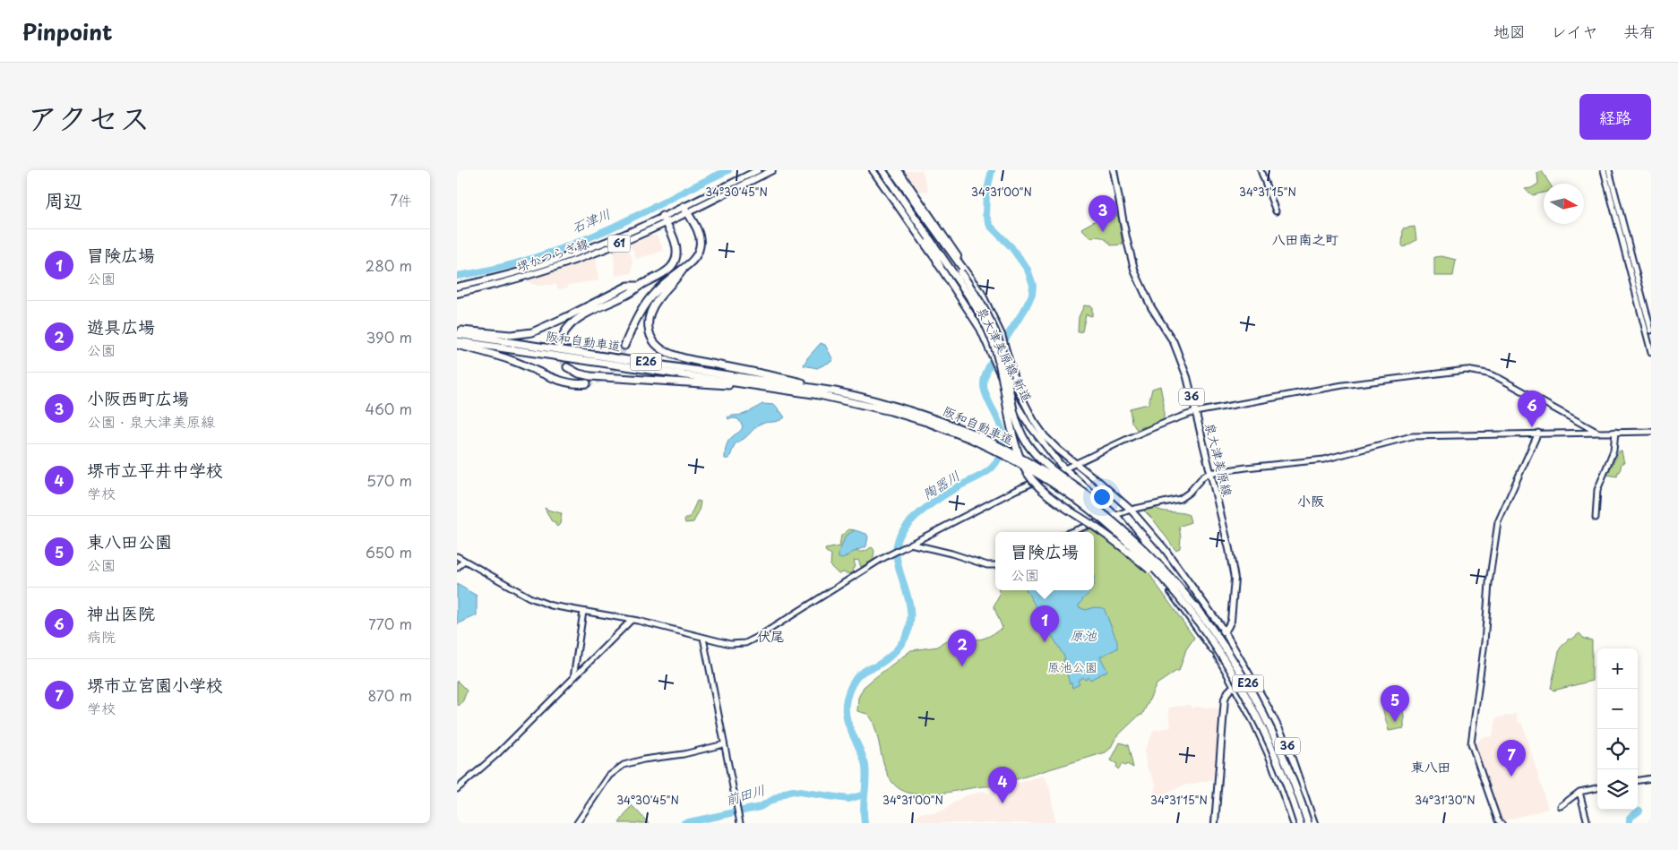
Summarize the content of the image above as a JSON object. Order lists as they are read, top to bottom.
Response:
{
  "streets": {
    "highway": ["阪和自動車道", "E26"],
    "main road": [
      "61",
      "堺かつらぎ線",
      "泉大津美原線 新道",
      "36",
      "泉大津美原線"
    ]
  },
  "crossings": [
    ["泉大津美原線 新道", "36"],
    ["泉大津美原線 新道", "泉大津美原線"],
    ["36", "泉大津美原線"]
  ],
  "districts": [
    "八田南之町",
    "小阪",
    "伏尾",
    "東八田"
  ],
  "water": [
    "石津川",
    "陶器川",
    "原池",
    "前田川"
  ],
  "parks": ["原池公園"],
  "north": "right",
  "page": {
    "header": "Pinpoint",
    "nav": ["地図", "レイヤ", "共有"],
    "title": "アクセス",
    "buttons": "経路",
    "heading": ["周辺", "7件"],
    "pins": [
      "3",
      "6",
      "1",
      "2",
      "5",
      "7",
      "4"
    ],
    "list": [
      {
        "mark": "1",
        "name": "冒険広場",
        "note": "公園",
        "value": "280 m"
      },
      {
        "mark": "2",
        "name": "遊具広場",
        "note": "公園",
        "value": "390 m"
      },
      {
        "mark": "3",
        "name": "小阪西町広場",
        "note": "公園 · 泉大津美原線",
        "value": "460 m"
      },
      {
        "mark": "4",
        "name": "堺市立平井中学校",
        "note": "学校",
        "value": "570 m"
      },
      {
        "mark": "5",
        "name": "東八田公園",
        "note": "公園",
        "value": "650 m"
      },
      {
        "mark": "6",
        "name": "神出医院",
        "note": "病院",
        "value": "770 m"
      },
      {
        "mark": "7",
        "name": "堺市立宮園小学校",
        "note": "学校",
        "value": "870 m"
      }
    ],
    "popup": ["冒険広場", "公園"],
    "map_buttons": ["+", "−"]
  },
  "coordinates": [
    "34°30'45\"N",
    "34°31'00\"N",
    "34°31'15\"N",
    "34°31'30\"N"
  ]
}
